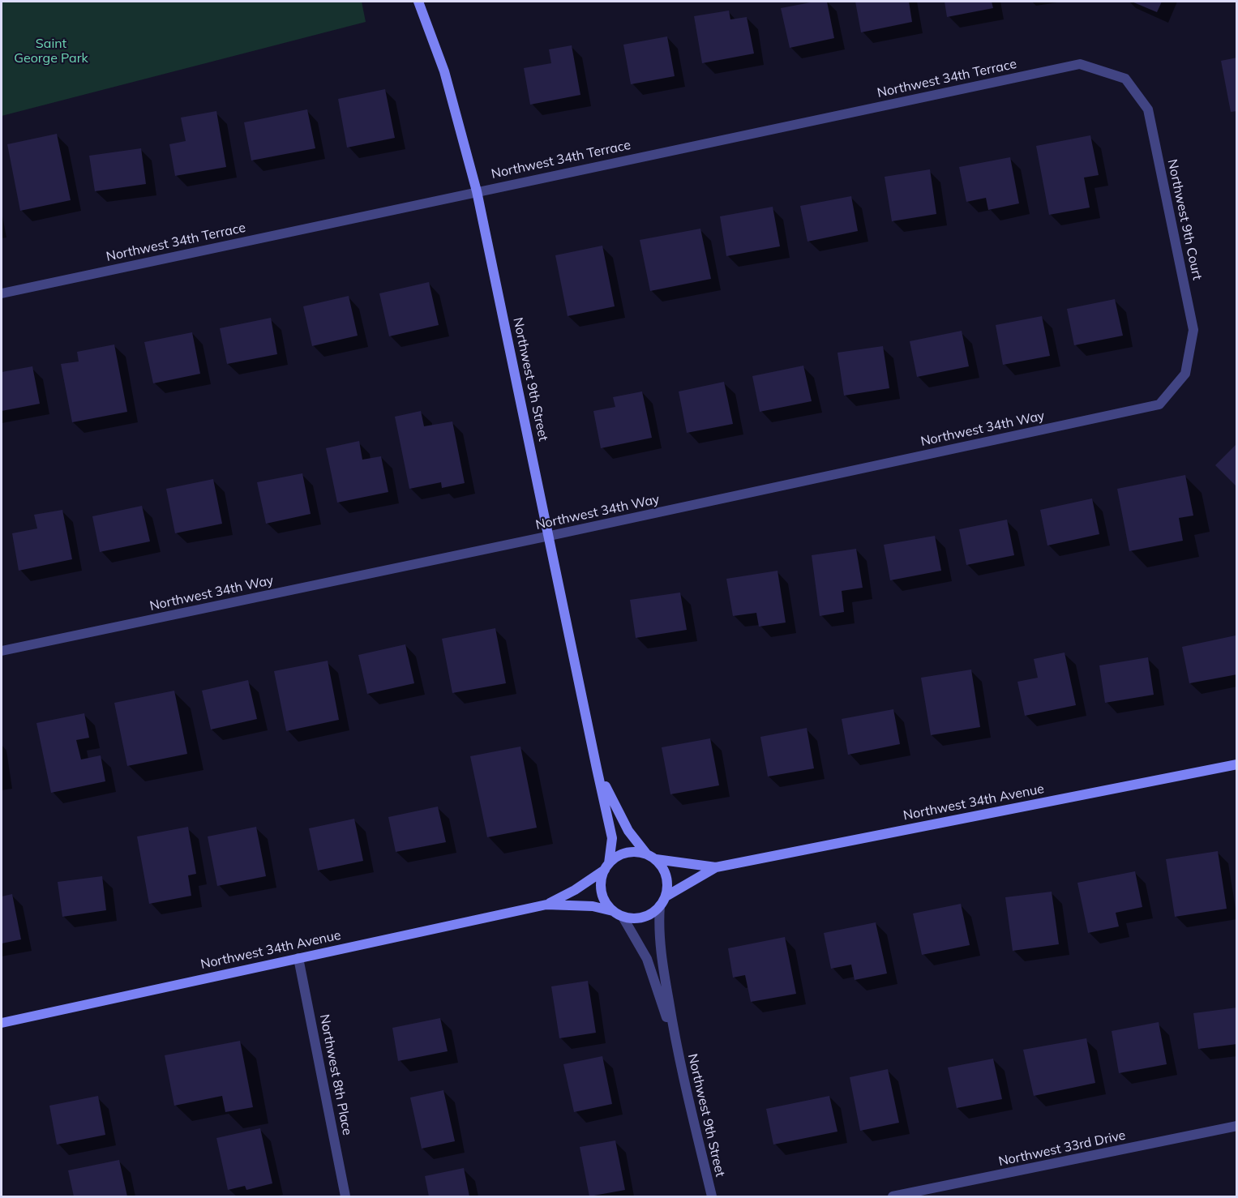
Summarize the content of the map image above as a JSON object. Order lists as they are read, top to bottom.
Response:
{
  "streets": {
    "street": [
      "Northwest 34th Terrace",
      "Northwest 9th Court",
      "Northwest 9th Street",
      "Northwest 34th Way",
      "Northwest 34th Avenue",
      "Northwest 8th Place",
      "Northwest 33rd Drive"
    ]
  },
  "crossings": [
    ["Northwest 34th Terrace", "Northwest 9th Court"],
    ["Northwest 34th Terrace", "Northwest 9th Street"],
    ["Northwest 9th Court", "Northwest 34th Way"],
    ["Northwest 9th Street", "Northwest 34th Way"],
    ["Northwest 9th Street", "Northwest 34th Avenue"],
    ["Northwest 34th Avenue", "Northwest 8th Place"]
  ],
  "parks": ["Saint George Park"]
}
